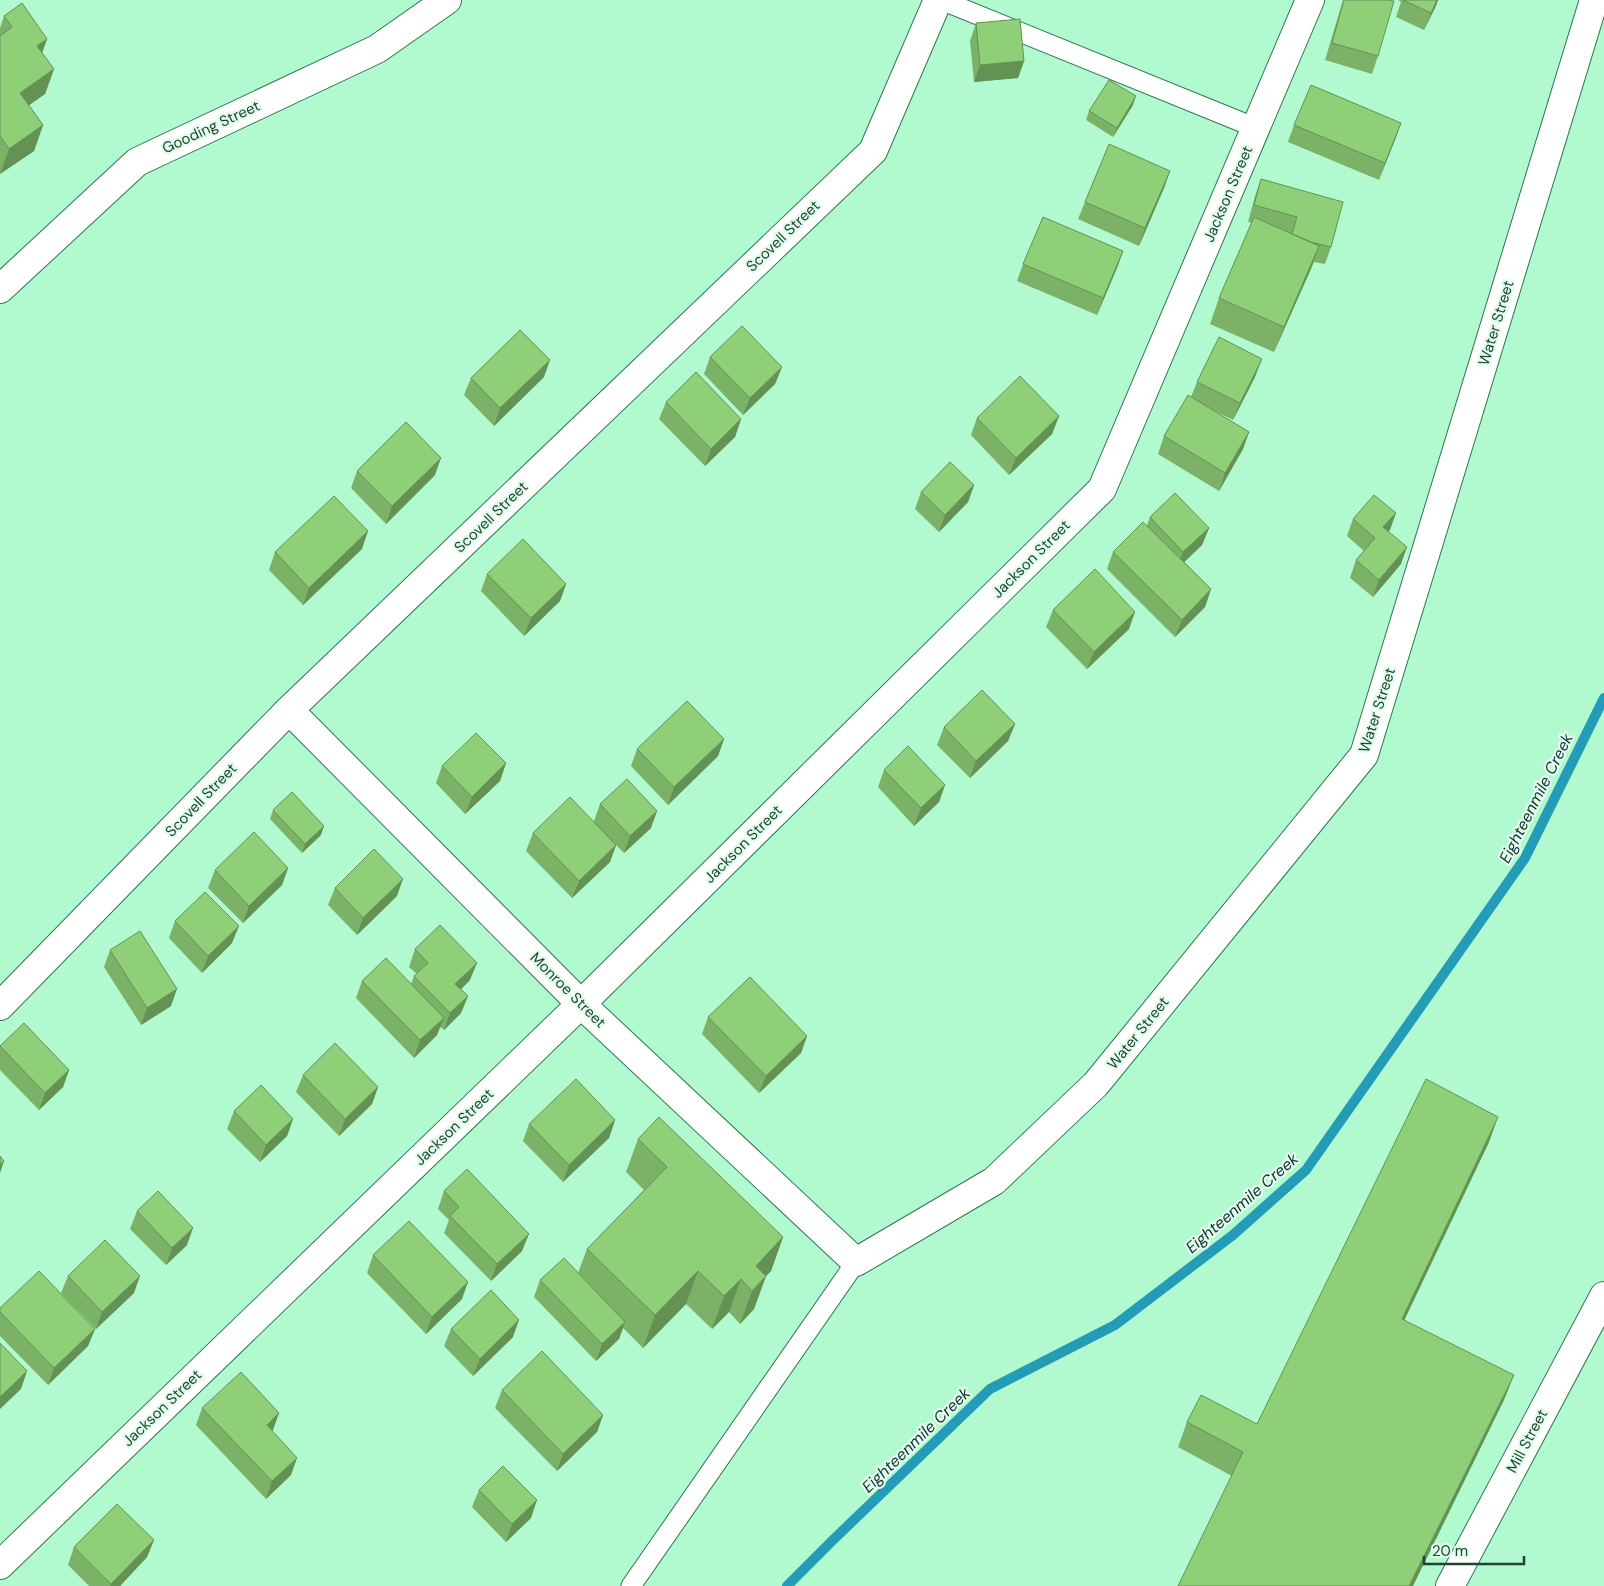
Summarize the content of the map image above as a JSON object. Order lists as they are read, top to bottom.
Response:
{
  "streets": {
    "street": [
      "Gooding Street",
      "Jackson Street",
      "Scovell Street",
      "Water Street",
      "Monroe Street",
      "Mill Street"
    ]
  },
  "crossings": [
    ["Jackson Street", "Monroe Street"],
    ["Scovell Street", "Monroe Street"],
    ["Water Street", "Monroe Street"]
  ],
  "water": ["Eighteenmile Creek"],
  "scale_bar": "20 m"
}
